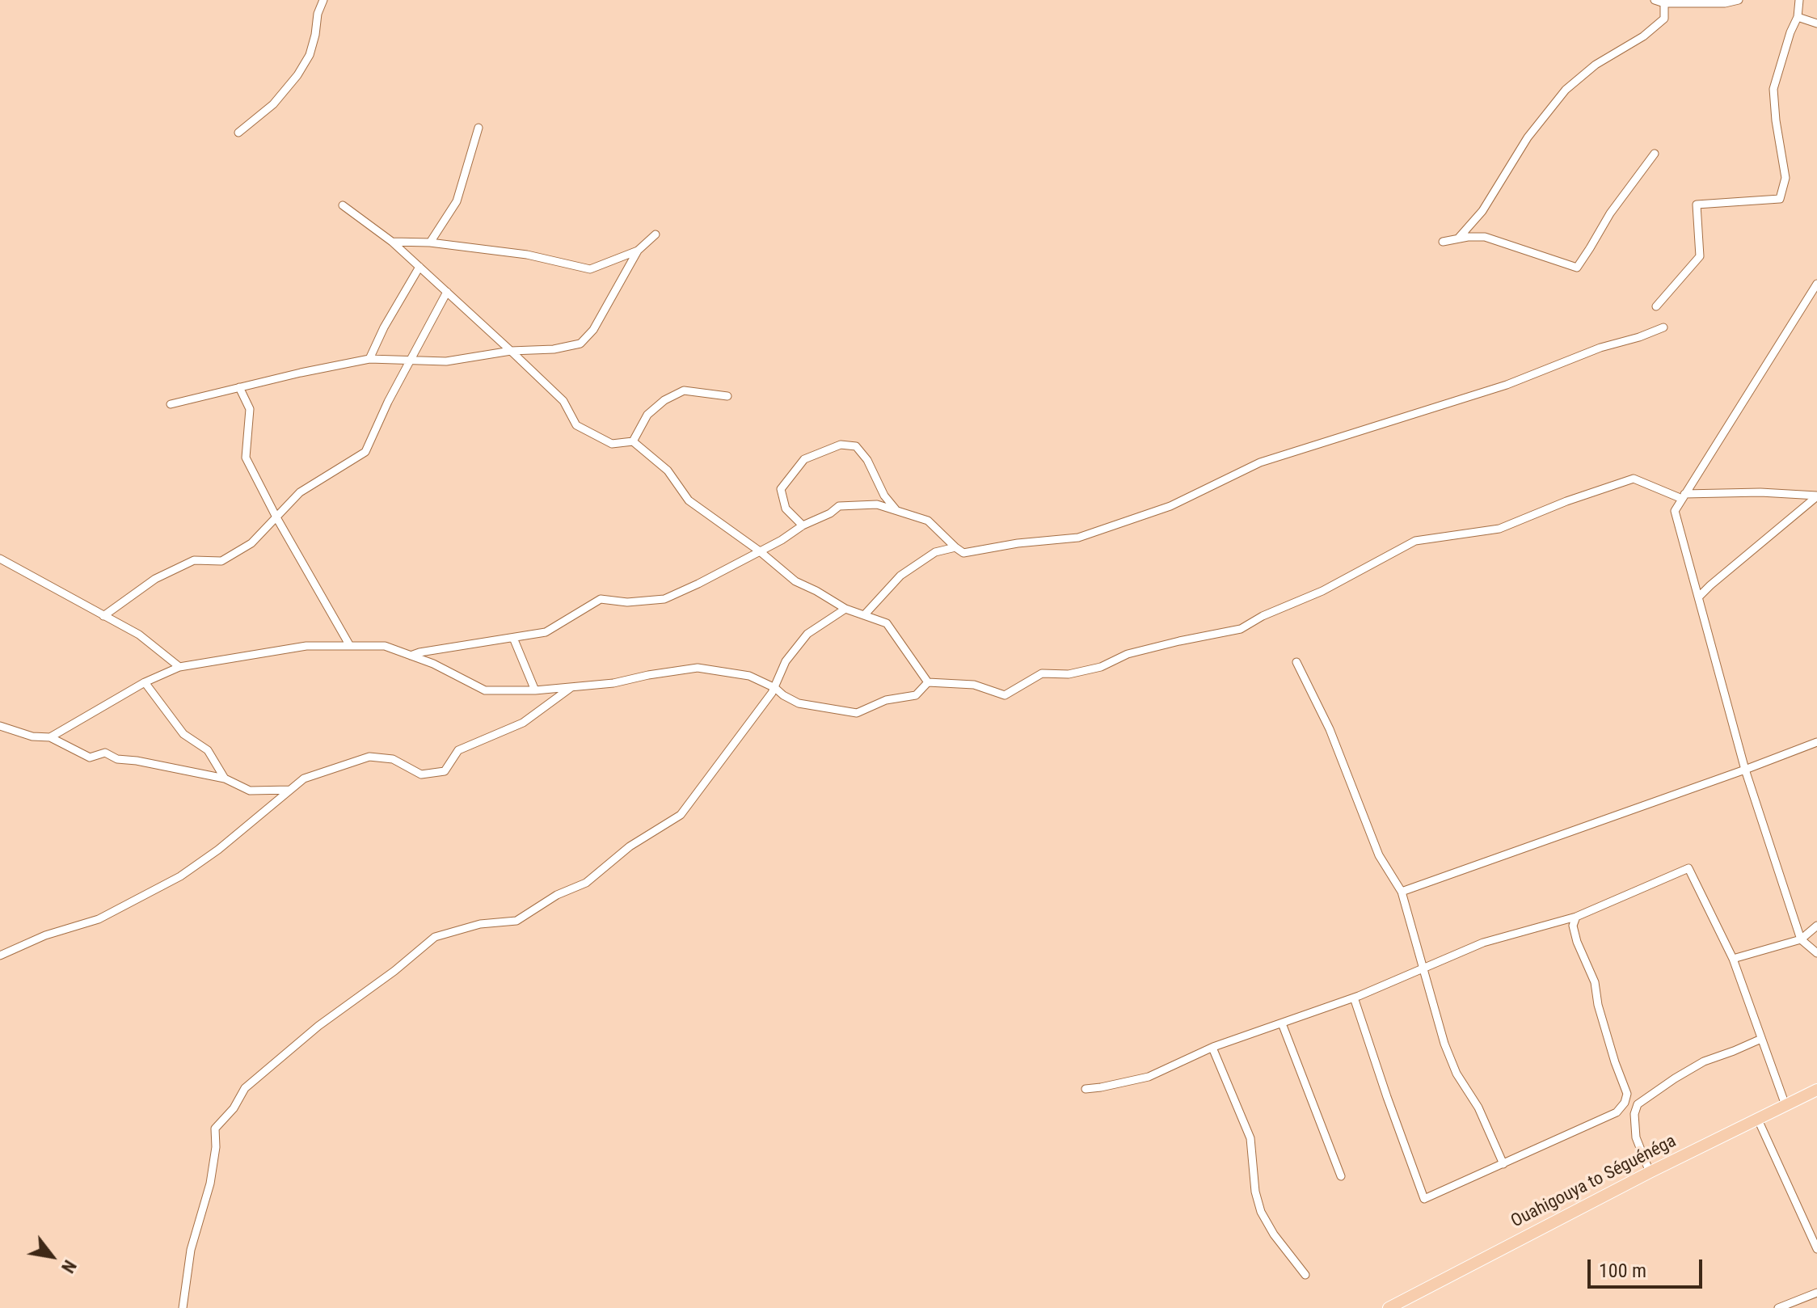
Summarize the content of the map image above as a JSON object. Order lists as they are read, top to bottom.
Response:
{
  "streets": {
    "main road": ["Ouahigouya to Séguénéga"]
  },
  "scale_bar": "100 m",
  "north": "bottom right"
}
